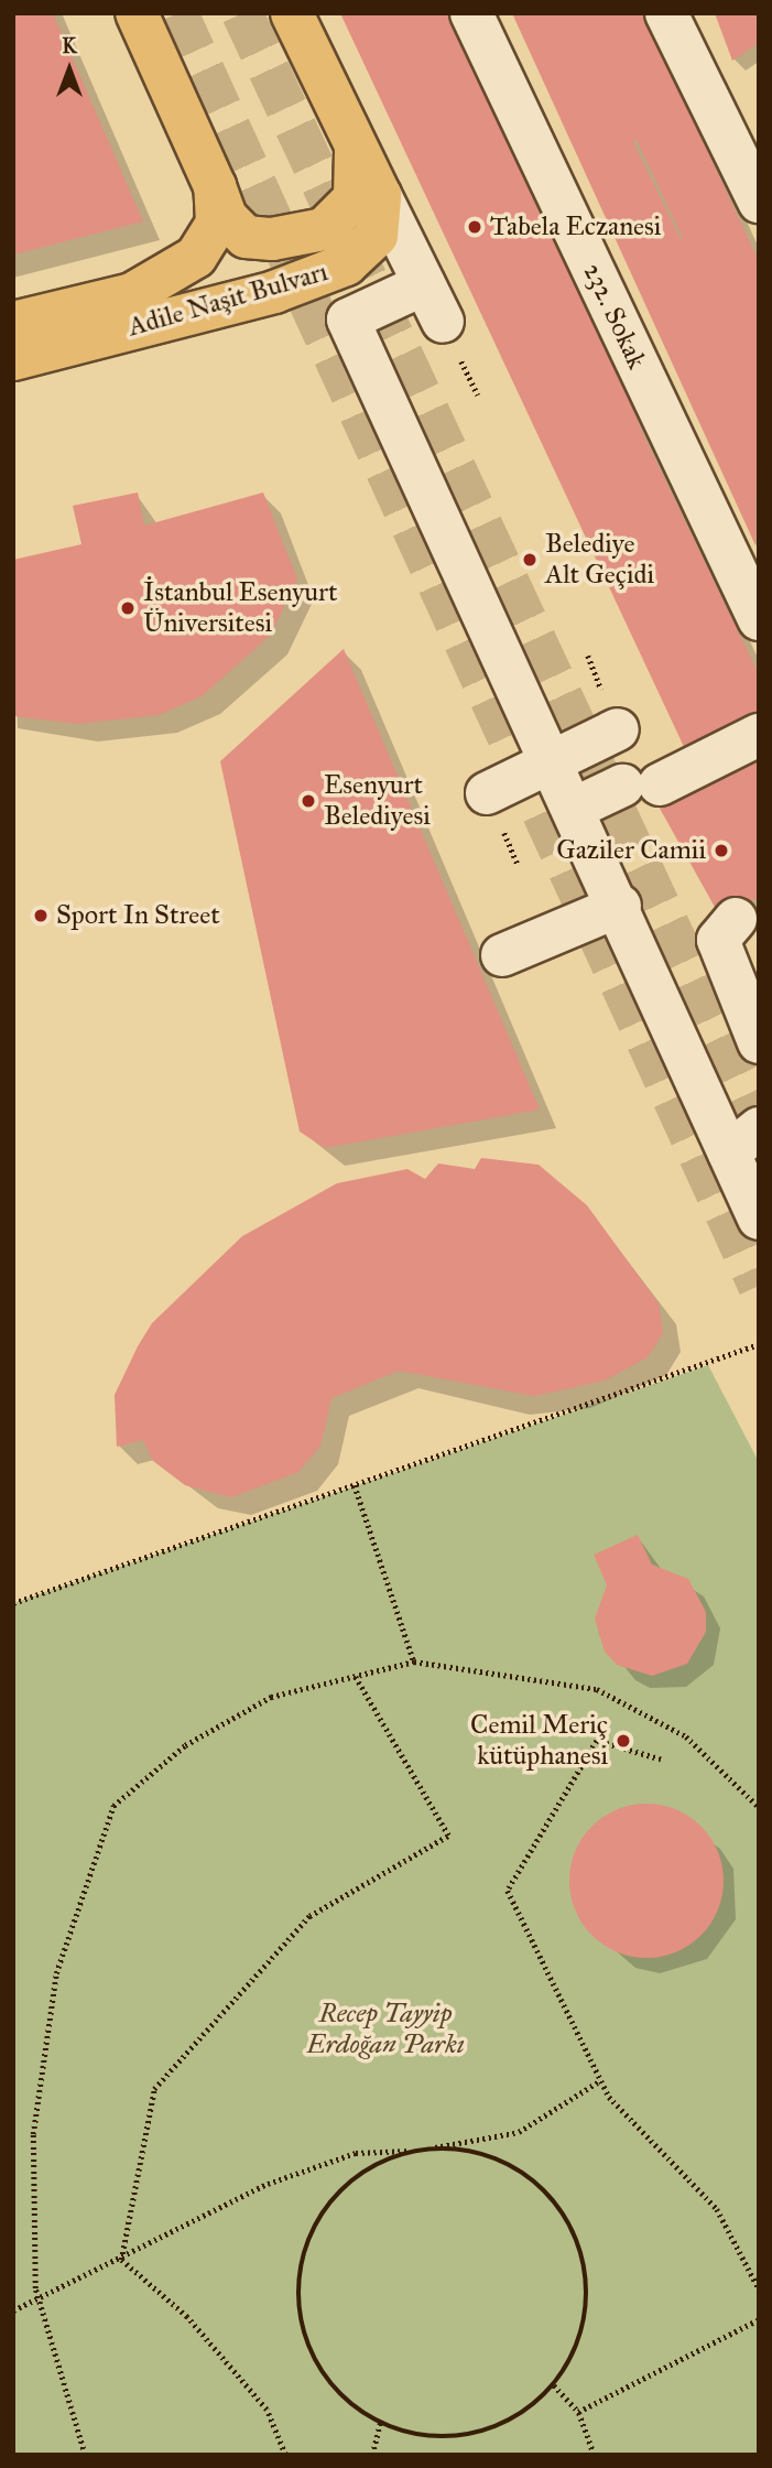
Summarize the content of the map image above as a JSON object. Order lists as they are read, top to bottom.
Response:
{
  "streets": {
    "main road": ["Adile Naşit Bulvarı"],
    "street": ["232. Sokak"]
  },
  "parks": ["Recep Tayyip Erdoğan Parkı"],
  "places": [
    "Tabela Eczanesi",
    "Belediye Alt Geçidi",
    "İstanbul Esenyurt Üniversitesi",
    "Esenyurt Belediyesi",
    "Gaziler Camii",
    "Sport In Street",
    "Cemil Meriç kütüphanesi"
  ],
  "north": "top"
}
